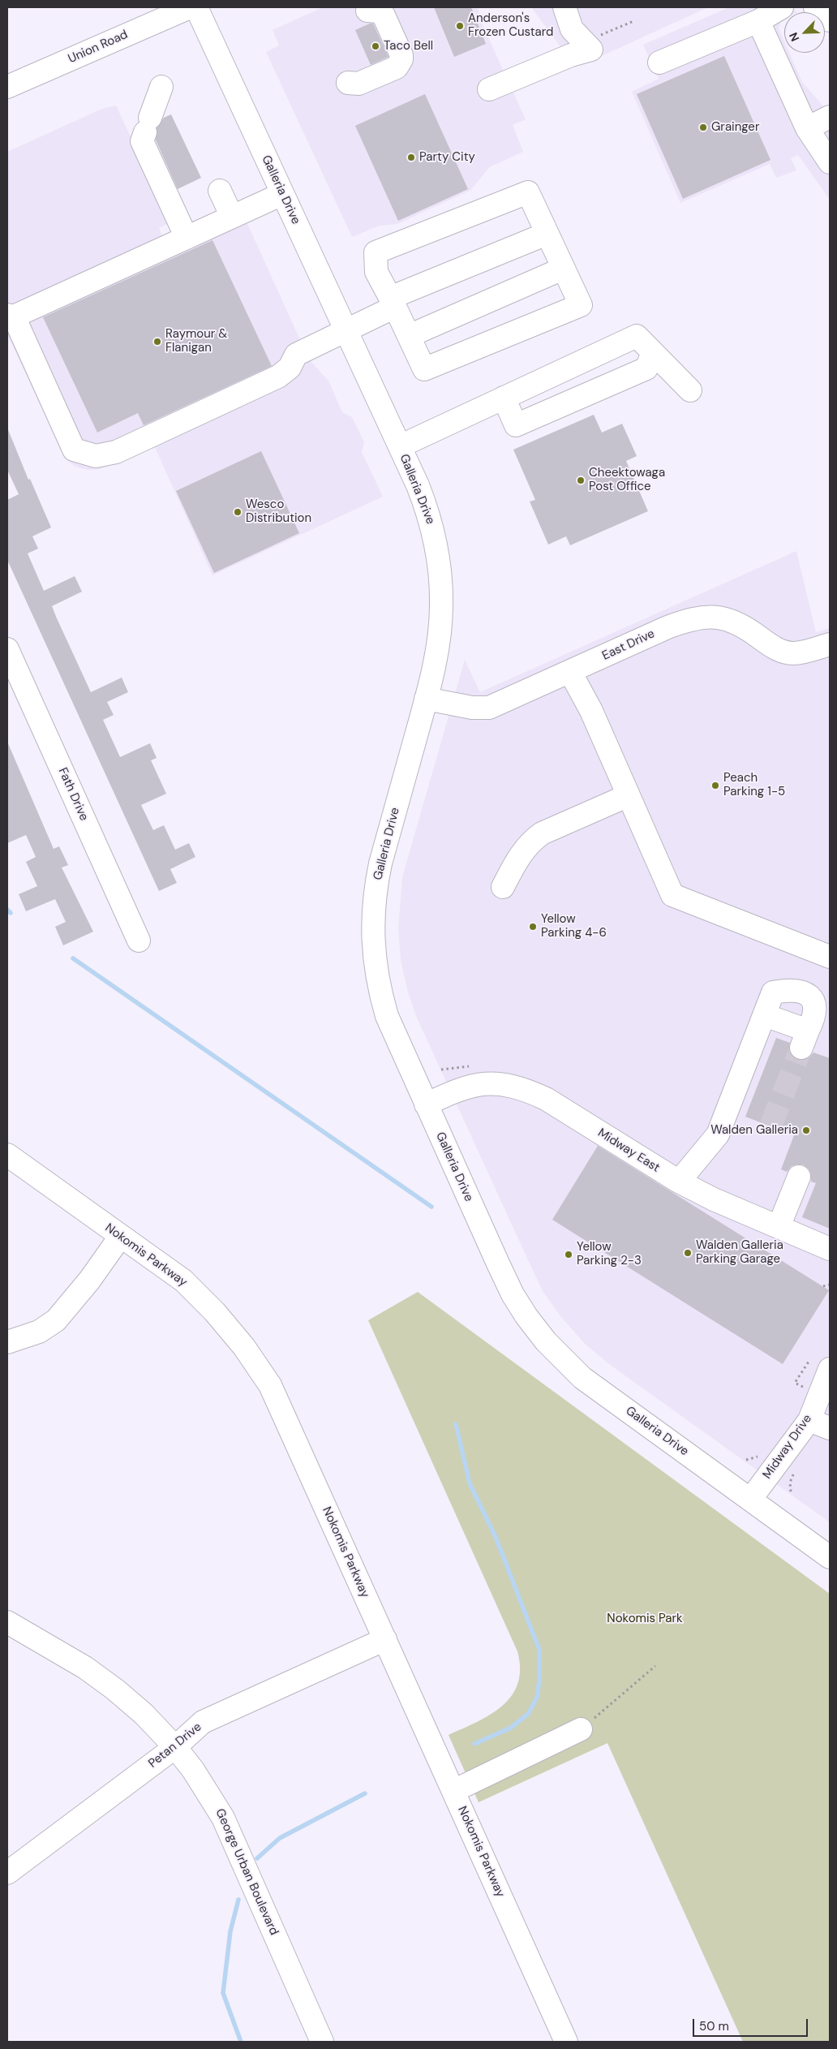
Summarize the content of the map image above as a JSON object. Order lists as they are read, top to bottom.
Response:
{
  "streets": {
    "street": [
      "Union Road",
      "Galleria Drive",
      "East Drive",
      "Fath Drive",
      "Midway East",
      "Nokomis Parkway",
      "Midway Drive",
      "Petan Drive",
      "George Urban Boulevard"
    ]
  },
  "crossings": [
    ["Galleria Drive", "East Drive"],
    ["Galleria Drive", "Midway East"],
    ["Galleria Drive", "Midway Drive"],
    ["Nokomis Parkway", "Petan Drive"],
    ["Petan Drive", "George Urban Boulevard"]
  ],
  "parks": ["Nokomis Park"],
  "places": [
    "Anderson's Frozen Custard",
    "Taco Bell",
    "Grainger",
    "Party City",
    "Raymour & Flanigan",
    "Cheektowaga Post Office",
    "Wesco Distribution",
    "Peach Parking 1-5",
    "Yellow Parking 4-6",
    "Walden Galleria",
    "Walden Galleria Parking Garage",
    "Yellow Parking 2-3"
  ],
  "scale_bar": "50 m",
  "north": "bottom left"
}
